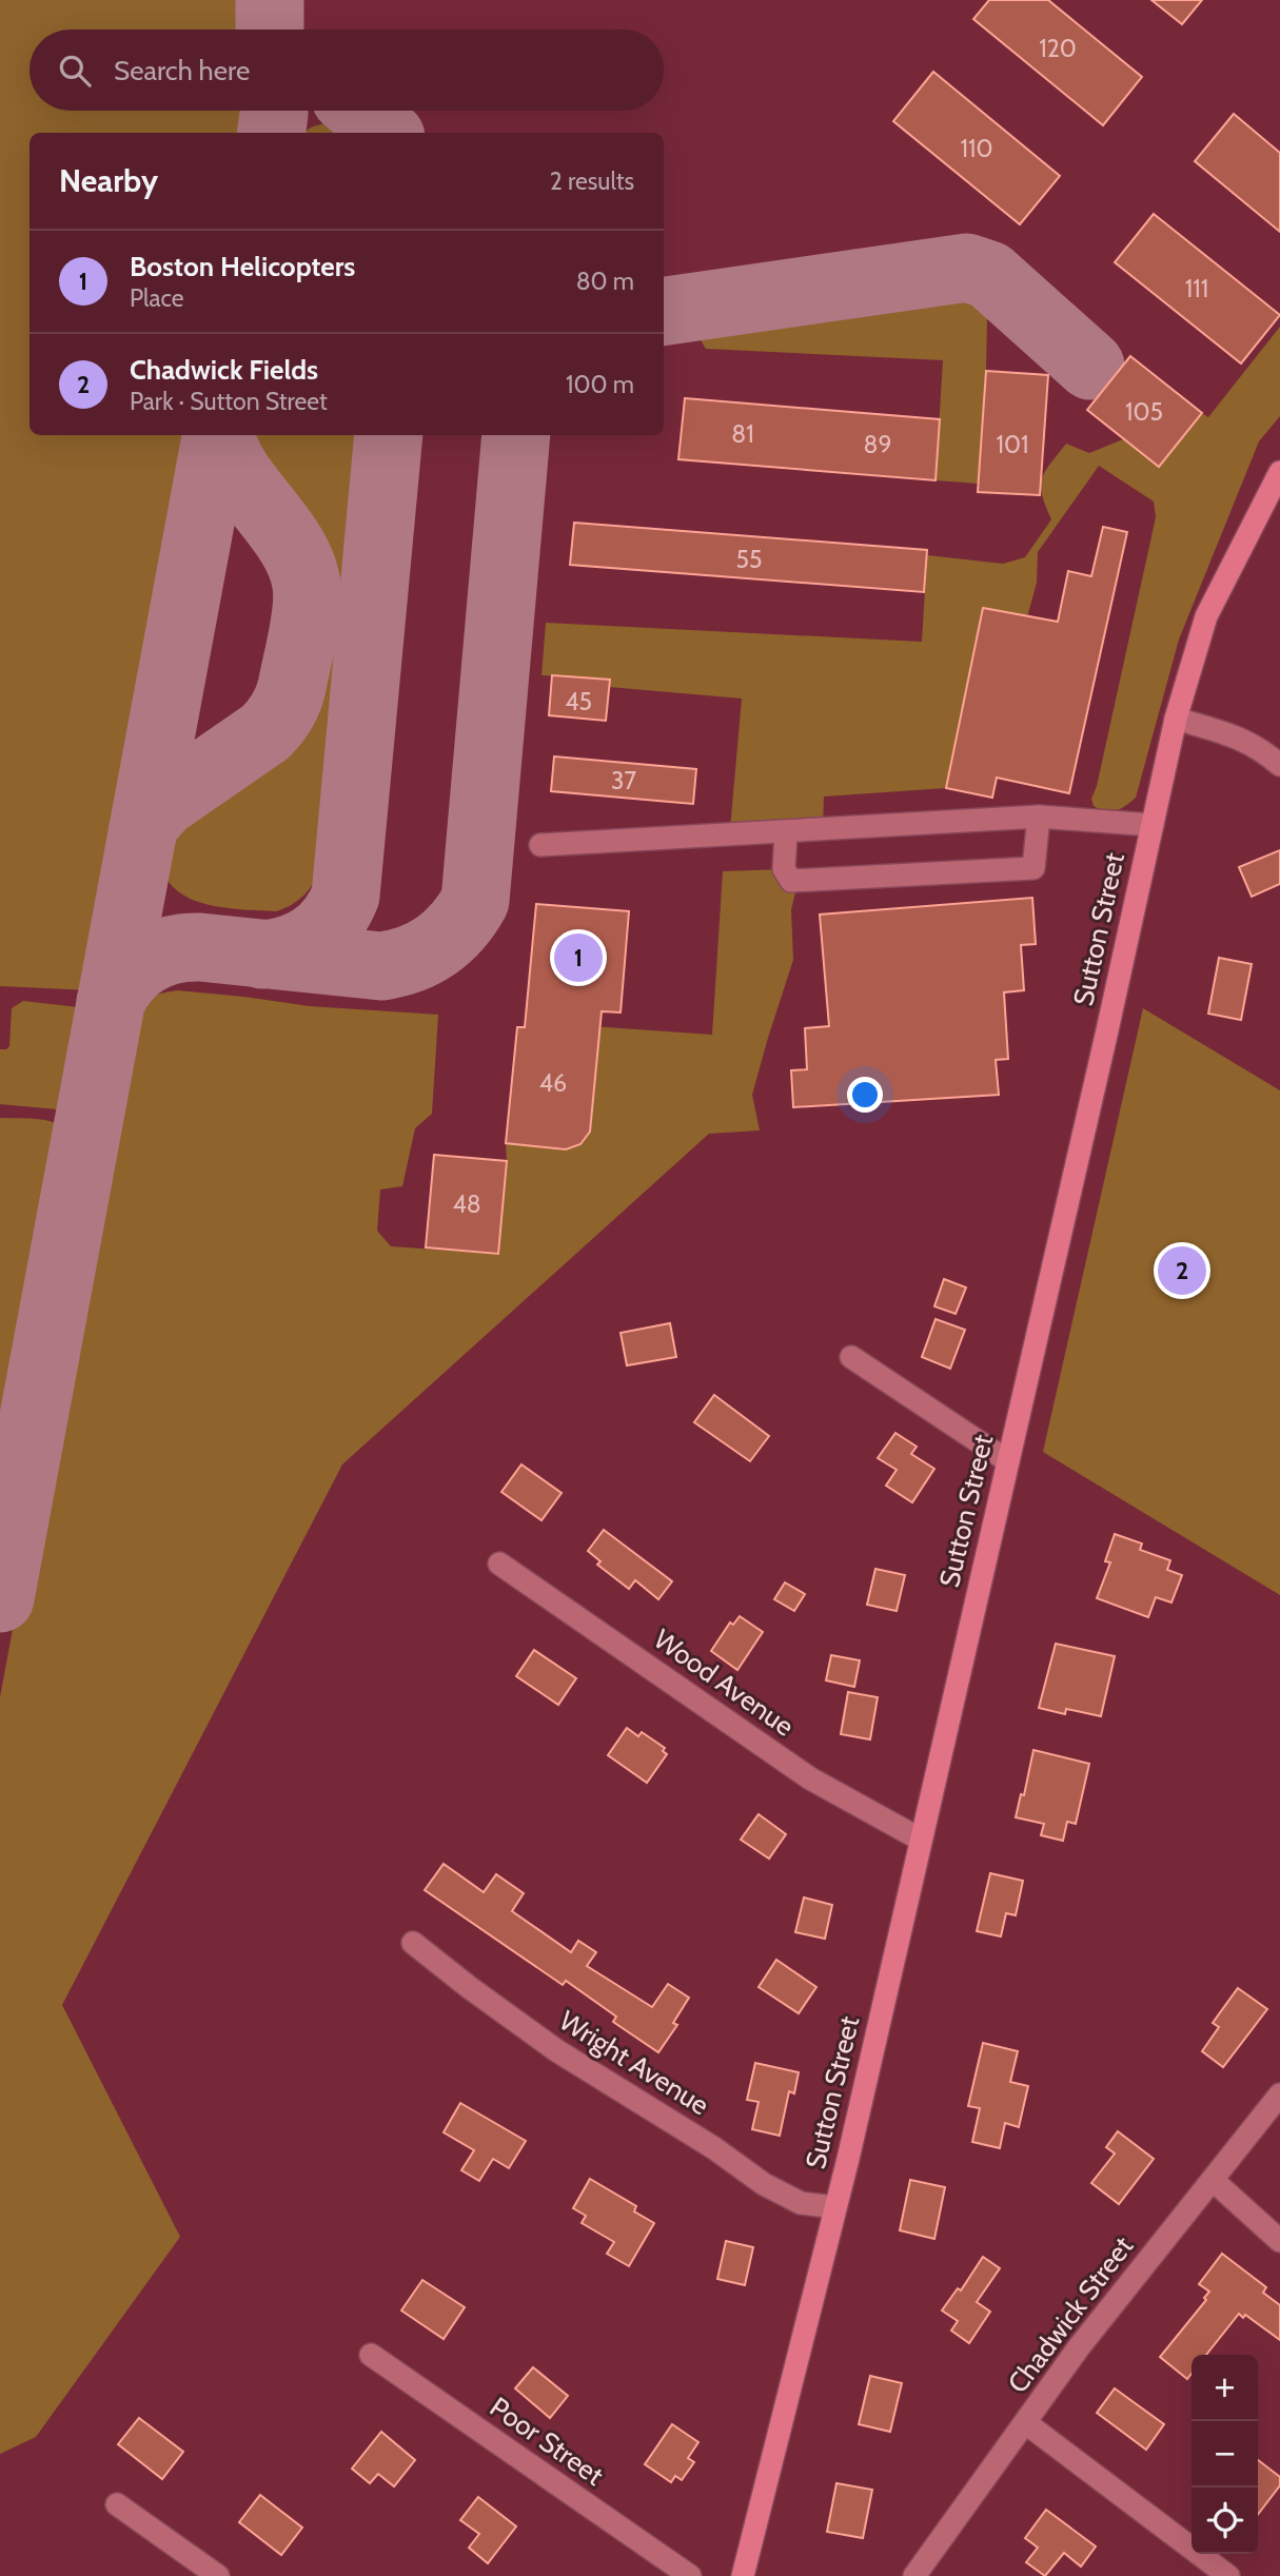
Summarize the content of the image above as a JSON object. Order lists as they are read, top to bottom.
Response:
{
  "streets": {
    "highway": ["Sutton Street"],
    "street": [
      "Wood Avenue",
      "Wright Avenue",
      "Chadwick Street",
      "Poor Street"
    ]
  },
  "crossings": [
    ["Sutton Street", "Wood Avenue"],
    ["Sutton Street", "Wright Avenue"]
  ],
  "house_numbers": [
    "120",
    "110",
    "111",
    "105",
    "81",
    "89",
    "101",
    "55",
    "45",
    "37",
    "46",
    "48"
  ],
  "page": {
    "search": "Search here",
    "heading": ["Nearby", "2 results"],
    "list": [
      {
        "mark": "1",
        "name": "Boston Helicopters",
        "note": "Place",
        "value": "80 m"
      },
      {
        "mark": "2",
        "name": "Chadwick Fields",
        "note": "Park · Sutton Street",
        "value": "100 m"
      }
    ],
    "pins": ["1", "2"],
    "map_buttons": ["+", "−"]
  }
}
